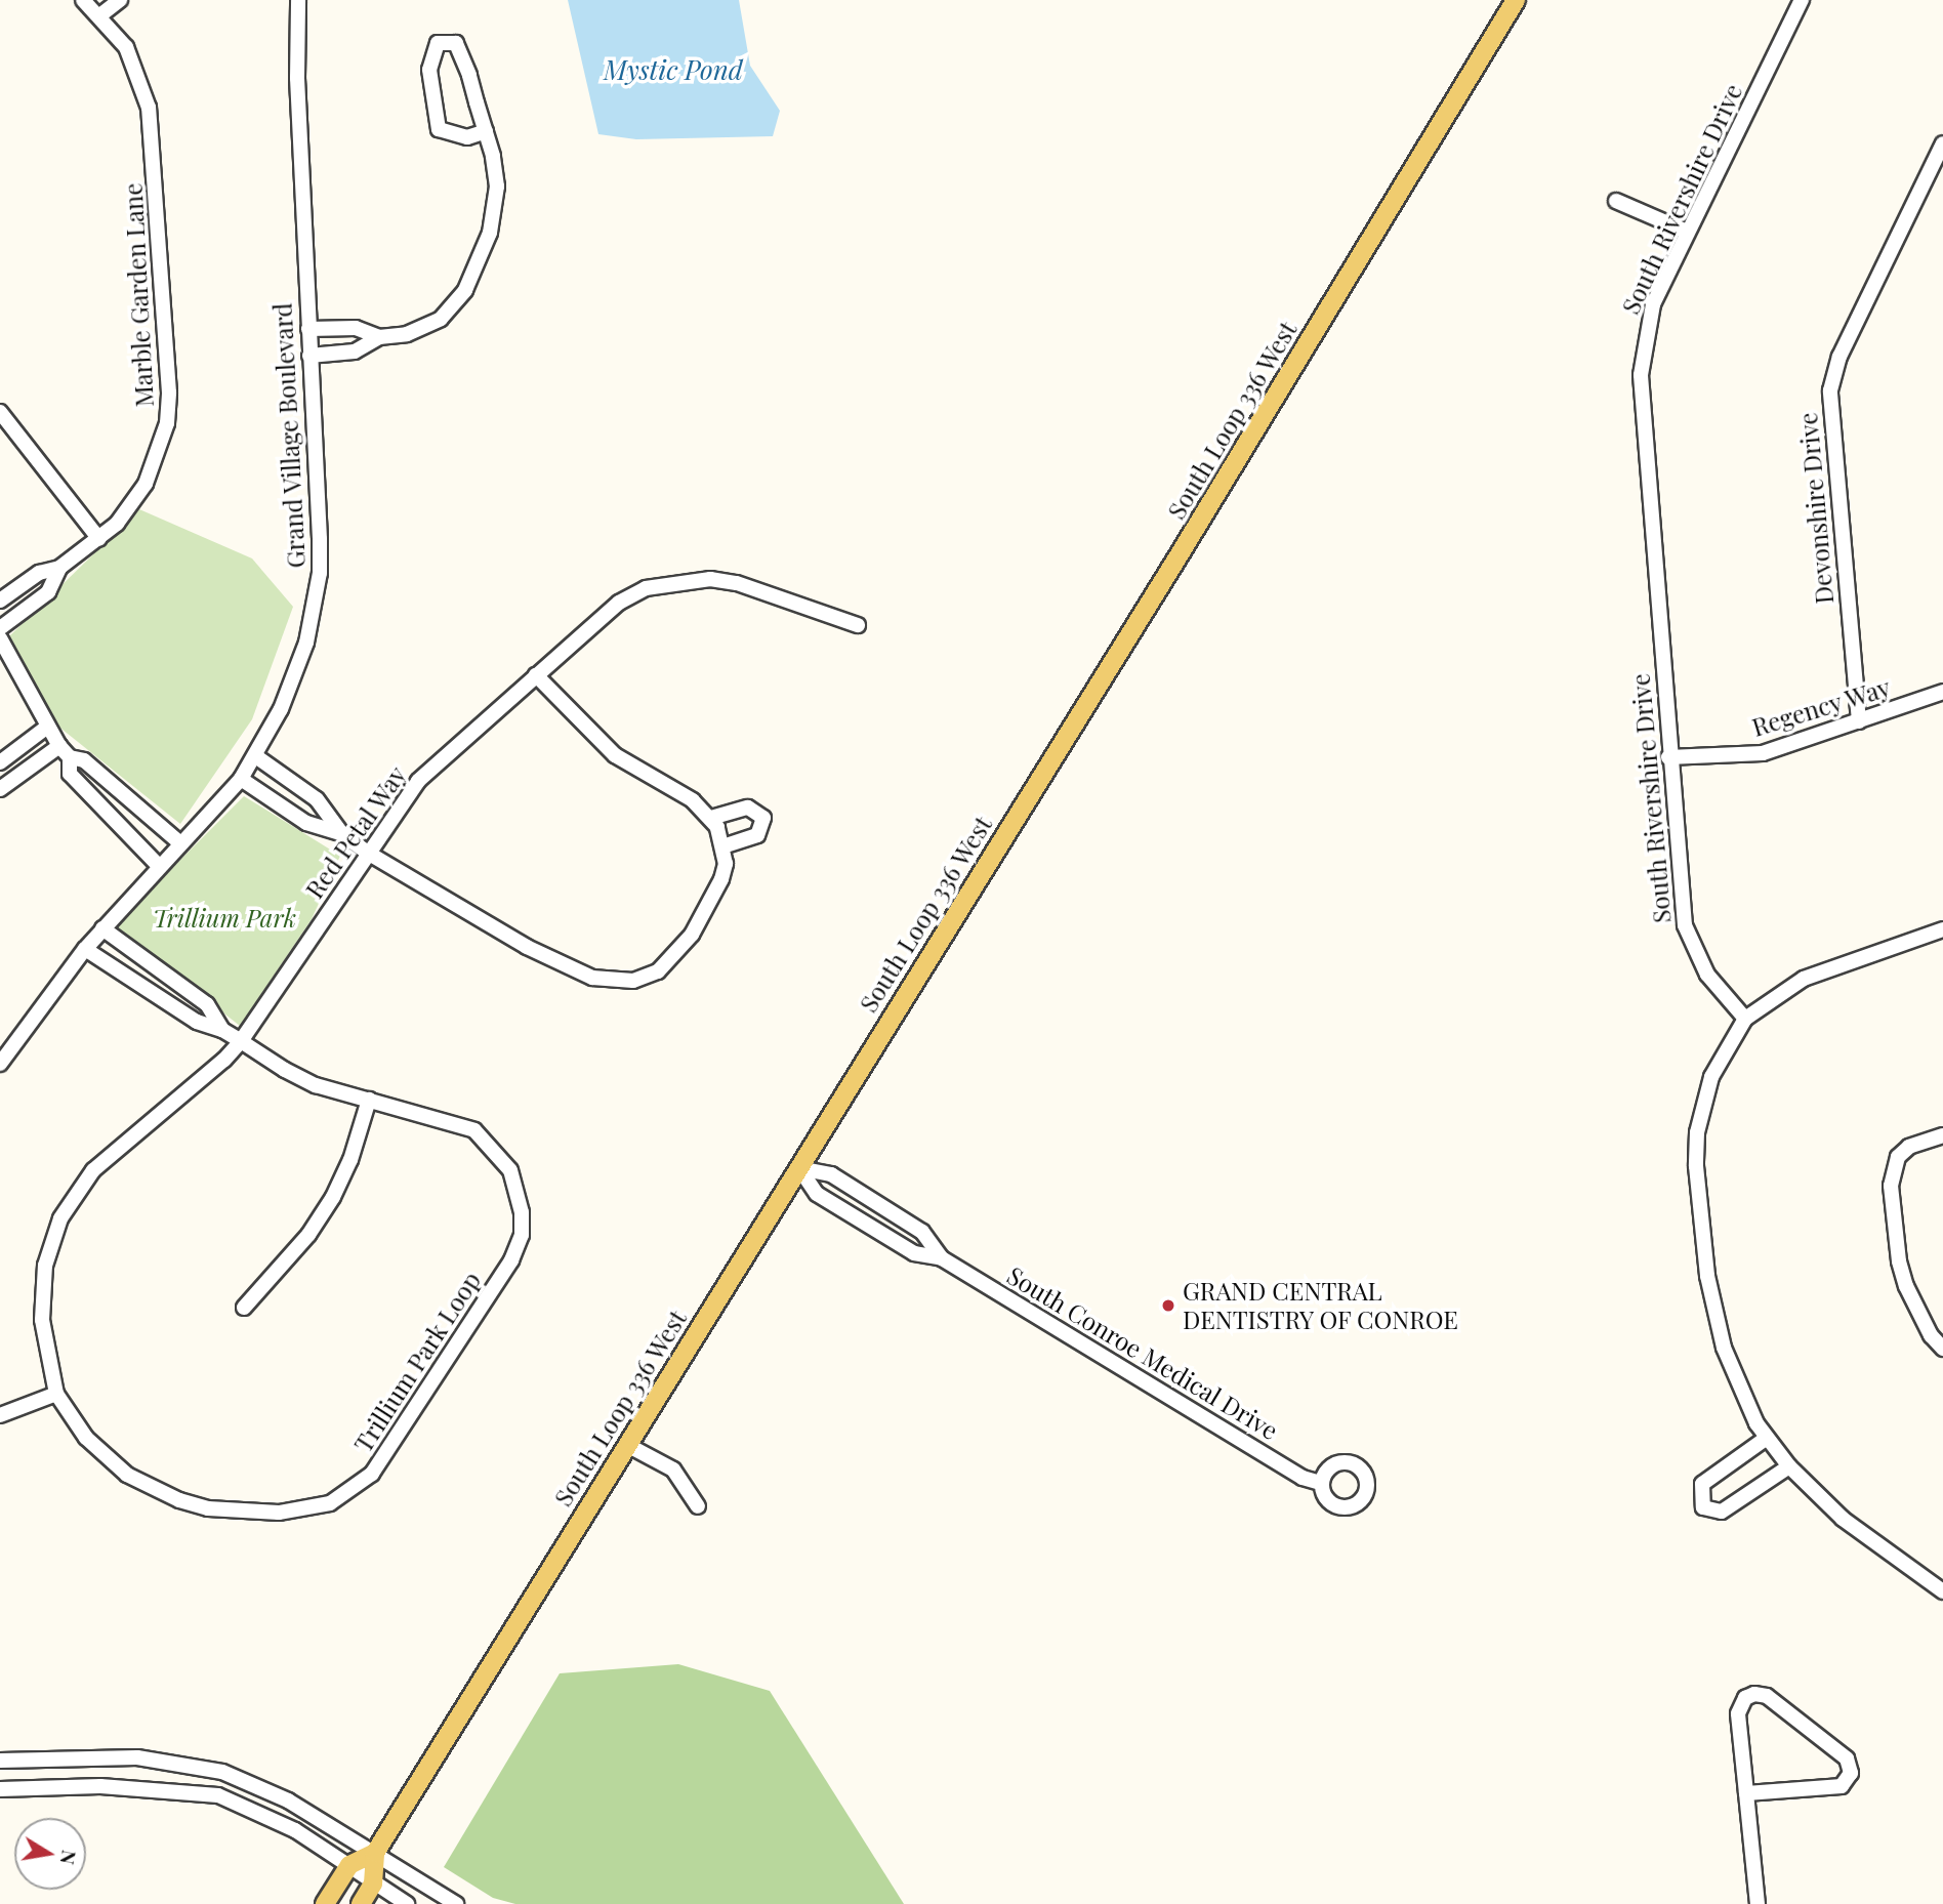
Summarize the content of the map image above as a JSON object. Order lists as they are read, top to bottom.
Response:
{
  "streets": {
    "main road": ["South Loop 336 West"],
    "street": [
      "South Rivershire Drive",
      "Marble Garden Lane",
      "Grand Village Boulevard",
      "Devonshire Drive",
      "Regency Way",
      "Red Petal Way",
      "South Conroe Medical Drive",
      "Trillium Park Loop"
    ]
  },
  "crossings": [
    ["South Rivershire Drive", "Regency Way"],
    ["South Loop 336 West", "South Conroe Medical Drive"],
    ["Grand Village Boulevard", "Trillium Park Loop"],
    ["Devonshire Drive", "Regency Way"],
    ["Red Petal Way", "Trillium Park Loop"]
  ],
  "water": ["Mystic Pond"],
  "parks": ["Trillium Park"],
  "places": ["GRAND CENTRAL DENTISTRY OF CONROE"],
  "north": "right"
}
